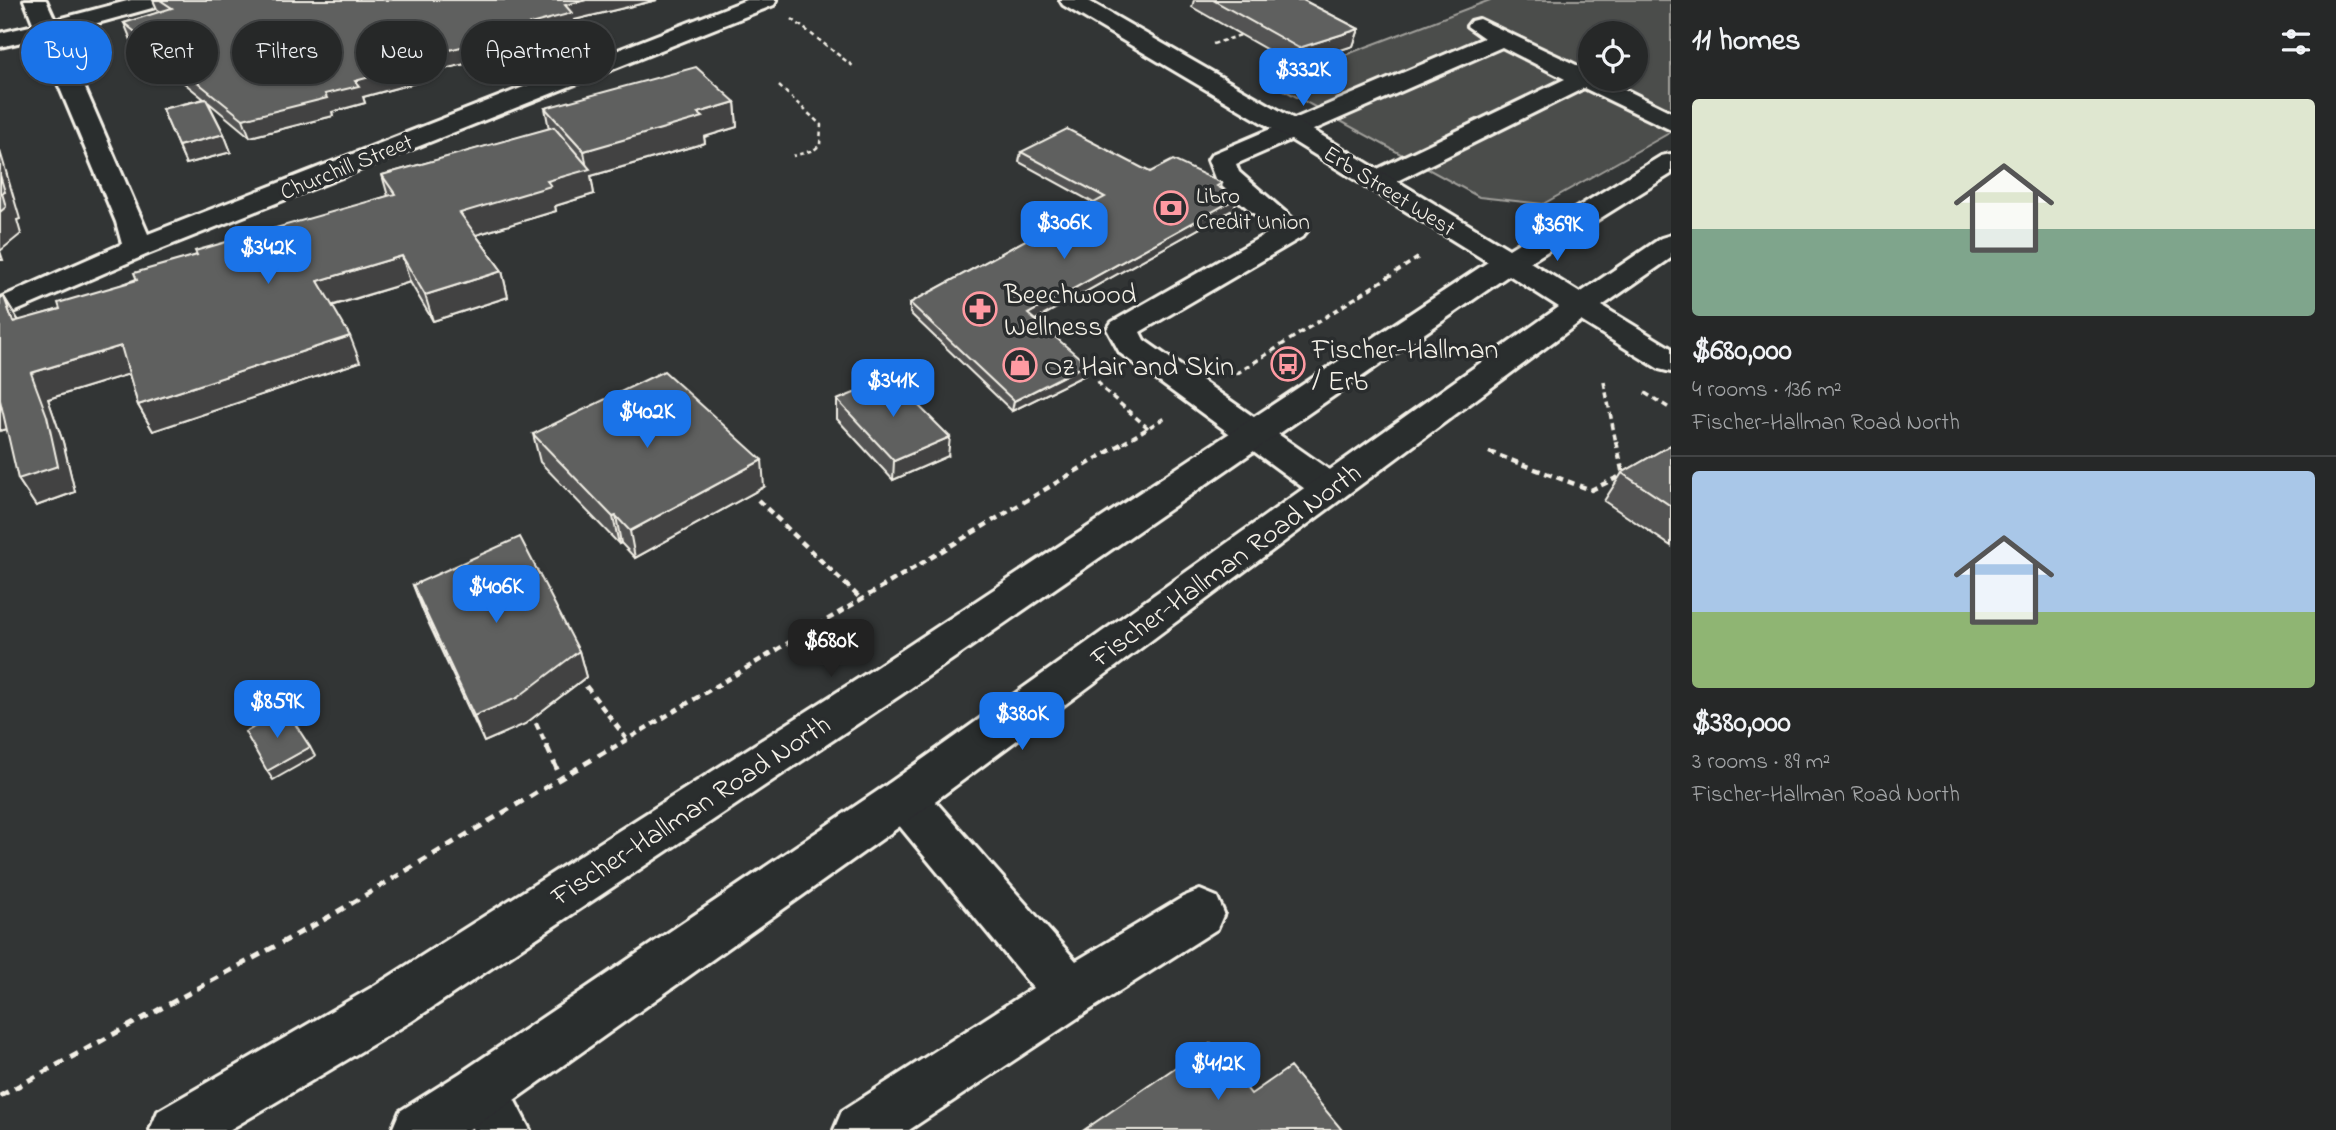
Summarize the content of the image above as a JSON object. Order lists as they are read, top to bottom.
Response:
{
  "streets": {
    "main road": ["Churchill Street", "Erb Street West", "Fischer-Hallman Road North"]
  },
  "crossings": [
    ["Erb Street West", "Fischer-Hallman Road North"]
  ],
  "places": {
    "bank": ["Libro Credit Union"],
    "pharmacy": ["Beechwood Wellness"],
    "bus stop": ["Fischer-Hallman / Erb"],
    "shop": ["Oz Hair and Skin"]
  },
  "page": {
    "heading": "11 homes",
    "chip": [
      "Buy",
      "Rent",
      "Filters",
      "New",
      "Apartment"
    ],
    "price": [
      "$332K",
      "$306K",
      "$369K",
      "$342K",
      "$341K",
      "$402K",
      "$406K",
      "$680K",
      "$859K",
      "$380K",
      "$412K"
    ],
    "list": [
      {
        "name": "$680,000",
        "note": "4 rooms · 136 m² · Fischer-Hallman Road North"
      },
      {
        "name": "$380,000",
        "note": "3 rooms · 89 m² · Fischer-Hallman Road North"
      }
    ]
  }
}
